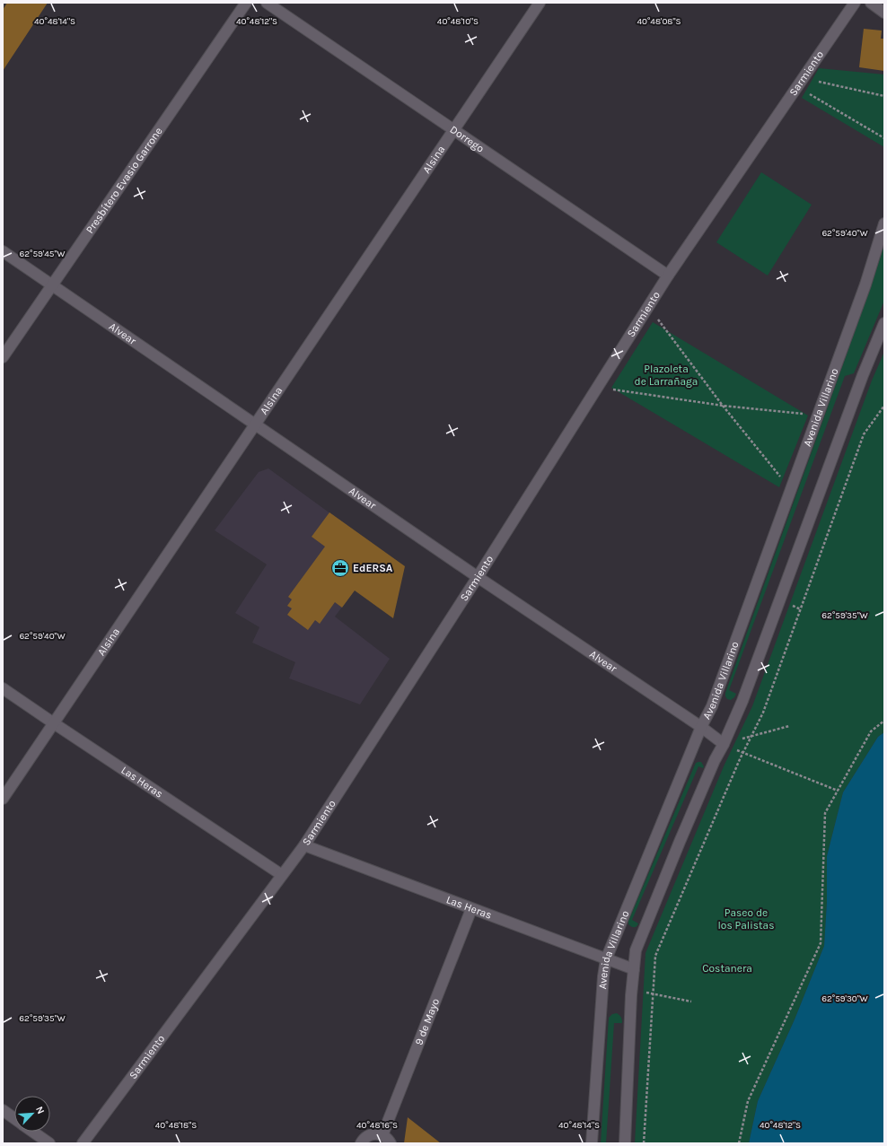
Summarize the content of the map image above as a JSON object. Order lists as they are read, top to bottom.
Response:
{
  "streets": {
    "street": [
      "Sarmiento",
      "Dorrego",
      "Alsina",
      "Presbítero Evasio Garrone",
      "Alvear",
      "Avenida Villarino",
      "Las Heras",
      "9 de Mayo"
    ]
  },
  "crossings": [
    ["Sarmiento", "Dorrego"],
    ["Sarmiento", "Alvear"],
    ["Sarmiento", "Las Heras"],
    ["Dorrego", "Alsina"],
    ["Alsina", "Alvear"],
    ["Alsina", "Las Heras"],
    ["Presbítero Evasio Garrone", "Alvear"],
    ["Alvear", "Avenida Villarino"],
    ["Avenida Villarino", "Las Heras"],
    ["Las Heras", "9 de Mayo"]
  ],
  "parks": ["Plazoleta de Larrañaga", "Paseo de los Palistas", "Costanera"],
  "places": {
    "office": ["EdERSA"]
  },
  "north": "top right",
  "coordinates": [
    "40°48'14\"S",
    "40°48'12\"S",
    "40°48'10\"S",
    "40°48'08\"S",
    "62°59'40\"W",
    "62°59'45\"W",
    "62°59'35\"W",
    "62°59'30\"W",
    "40°48'18\"S",
    "40°48'16\"S"
  ]
}
